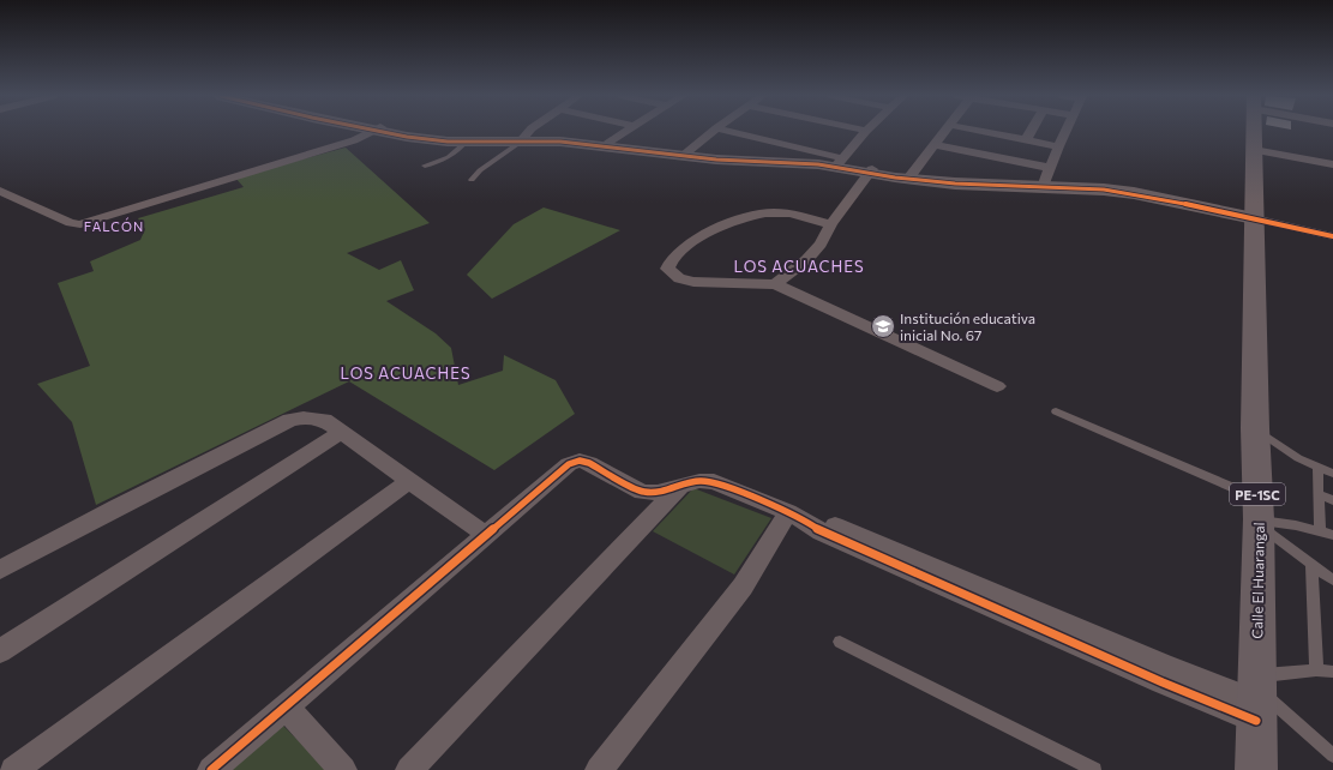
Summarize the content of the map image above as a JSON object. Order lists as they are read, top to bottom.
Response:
{
  "streets": {
    "main road": ["PE-1SC", "Calle El Huarangal"]
  },
  "crossings": [
    ["PE-1SC", "Calle El Huarangal"]
  ],
  "districts": ["FALCÓN", "LOS ACUACHES", "LOS ACUACHES"],
  "places": {
    "school or university": ["Institución educativa inicial No. 67"]
  }
}
